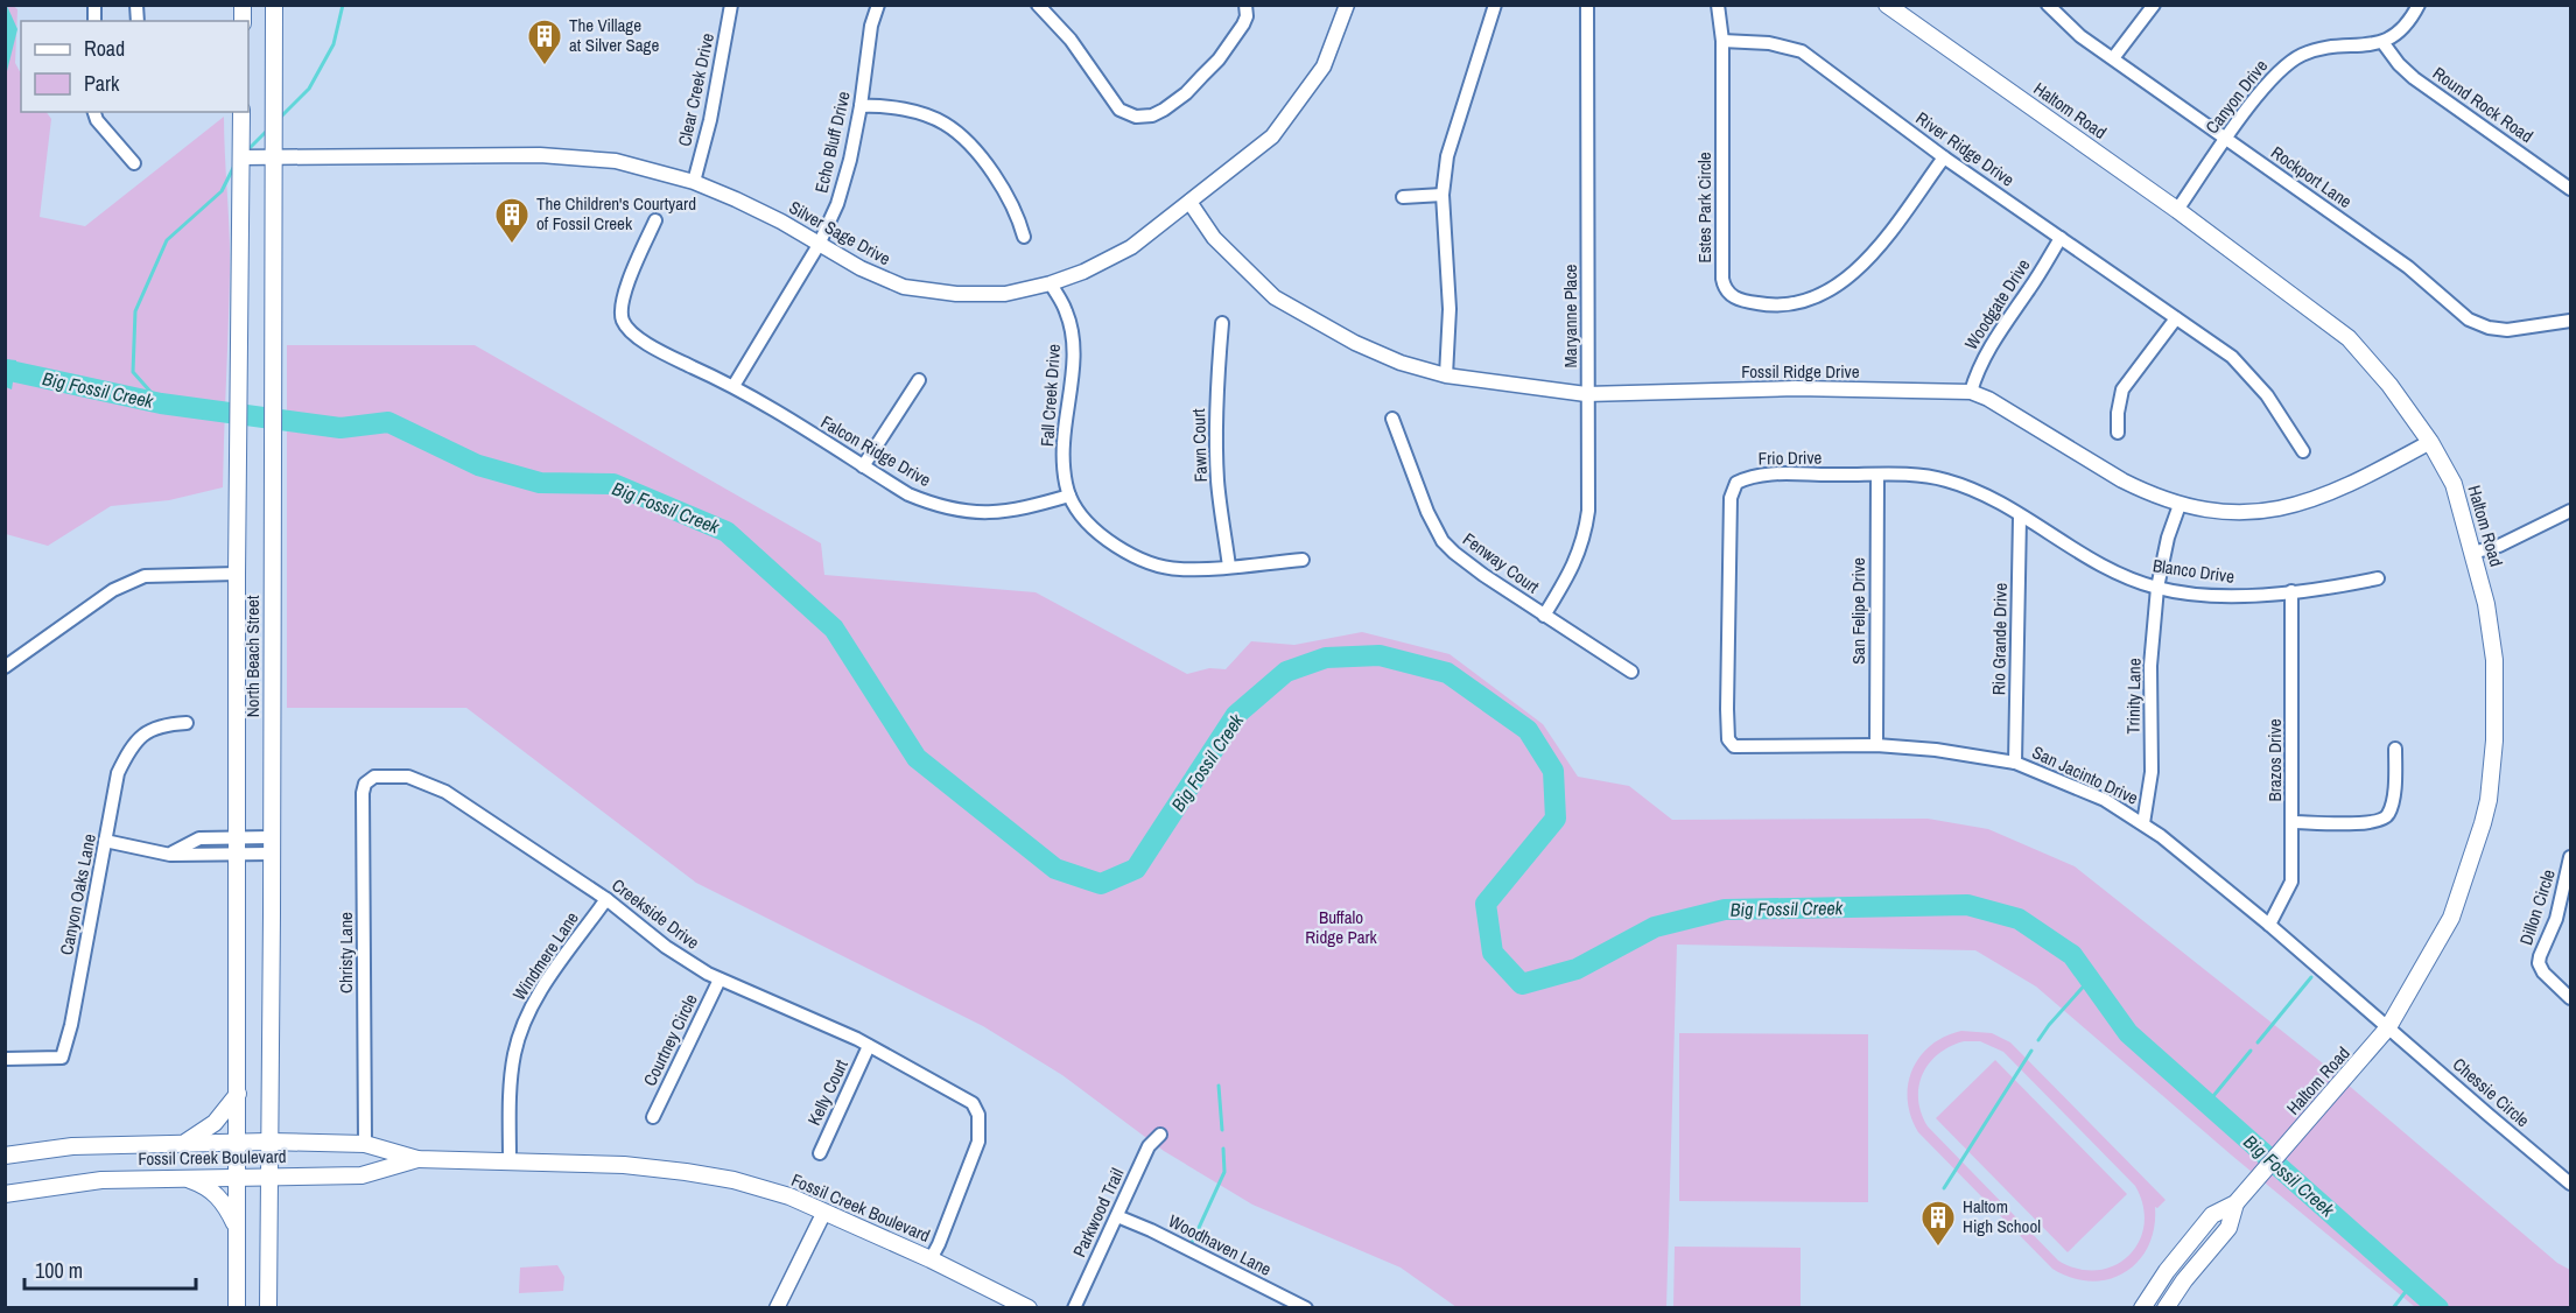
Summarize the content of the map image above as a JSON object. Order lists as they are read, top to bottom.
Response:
{
  "streets": {
    "main road": ["Haltom Road", "North Beach Street", "Fossil Creek Boulevard"],
    "street": [
      "Clear Creek Drive",
      "Canyon Drive",
      "Round Rock Road",
      "Echo Bluff Drive",
      "River Ridge Drive",
      "Rockport Lane",
      "Estes Park Circle",
      "Silver Sage Drive",
      "Woodgate Drive",
      "Maryanne Place",
      "Fossil Ridge Drive",
      "Fall Creek Drive",
      "Fawn Court",
      "Falcon Ridge Drive",
      "Frio Drive",
      "Fenway Court",
      "Blanco Drive",
      "San Felipe Drive",
      "Rio Grande Drive",
      "Trinity Lane",
      "Brazos Drive",
      "San Jacinto Drive",
      "Canyon Oaks Lane",
      "Dillon Circle",
      "Creekside Drive",
      "Christy Lane",
      "Windmere Lane",
      "Courtney Circle",
      "Kelly Court",
      "Chessie Circle",
      "Parkwood Trail",
      "Woodhaven Lane"
    ]
  },
  "crossings": [
    ["Clear Creek Drive", "Silver Sage Drive"],
    ["Canyon Drive", "Round Rock Road"],
    ["Canyon Drive", "Haltom Road"],
    ["Canyon Drive", "Rockport Lane"],
    ["Haltom Road", "Fossil Ridge Drive"],
    ["Haltom Road", "San Jacinto Drive"],
    ["Haltom Road", "Chessie Circle"],
    ["Echo Bluff Drive", "Silver Sage Drive"],
    ["Echo Bluff Drive", "Falcon Ridge Drive"],
    ["River Ridge Drive", "Estes Park Circle"],
    ["River Ridge Drive", "Woodgate Drive"],
    ["Silver Sage Drive", "Fossil Ridge Drive"],
    ["Silver Sage Drive", "Fall Creek Drive"],
    ["Silver Sage Drive", "North Beach Street"],
    ["Woodgate Drive", "Fossil Ridge Drive"],
    ["Maryanne Place", "Fossil Ridge Drive"],
    ["Maryanne Place", "Fenway Court"],
    ["Fossil Ridge Drive", "Trinity Lane"],
    ["Fall Creek Drive", "Fawn Court"],
    ["Fall Creek Drive", "Falcon Ridge Drive"],
    ["Frio Drive", "Blanco Drive"],
    ["Frio Drive", "San Felipe Drive"],
    ["Frio Drive", "Rio Grande Drive"],
    ["Frio Drive", "San Jacinto Drive"],
    ["Blanco Drive", "Rio Grande Drive"],
    ["Blanco Drive", "Trinity Lane"],
    ["Blanco Drive", "Brazos Drive"],
    ["San Felipe Drive", "San Jacinto Drive"],
    ["Rio Grande Drive", "San Jacinto Drive"],
    ["North Beach Street", "Fossil Creek Boulevard"],
    ["Trinity Lane", "San Jacinto Drive"],
    ["Brazos Drive", "San Jacinto Drive"],
    ["San Jacinto Drive", "Chessie Circle"],
    ["Creekside Drive", "Christy Lane"],
    ["Creekside Drive", "Windmere Lane"],
    ["Creekside Drive", "Courtney Circle"],
    ["Creekside Drive", "Kelly Court"],
    ["Creekside Drive", "Fossil Creek Boulevard"],
    ["Christy Lane", "Fossil Creek Boulevard"],
    ["Windmere Lane", "Fossil Creek Boulevard"],
    ["Parkwood Trail", "Woodhaven Lane"]
  ],
  "water": ["Big Fossil Creek"],
  "parks": ["Buffalo Ridge Park"],
  "places": {
    "building": ["The Village at Silver Sage", "The Children's Courtyard of Fossil Creek", "Haltom High School"]
  },
  "legend": ["Road", "Park"],
  "scale_bar": "100 m"
}
